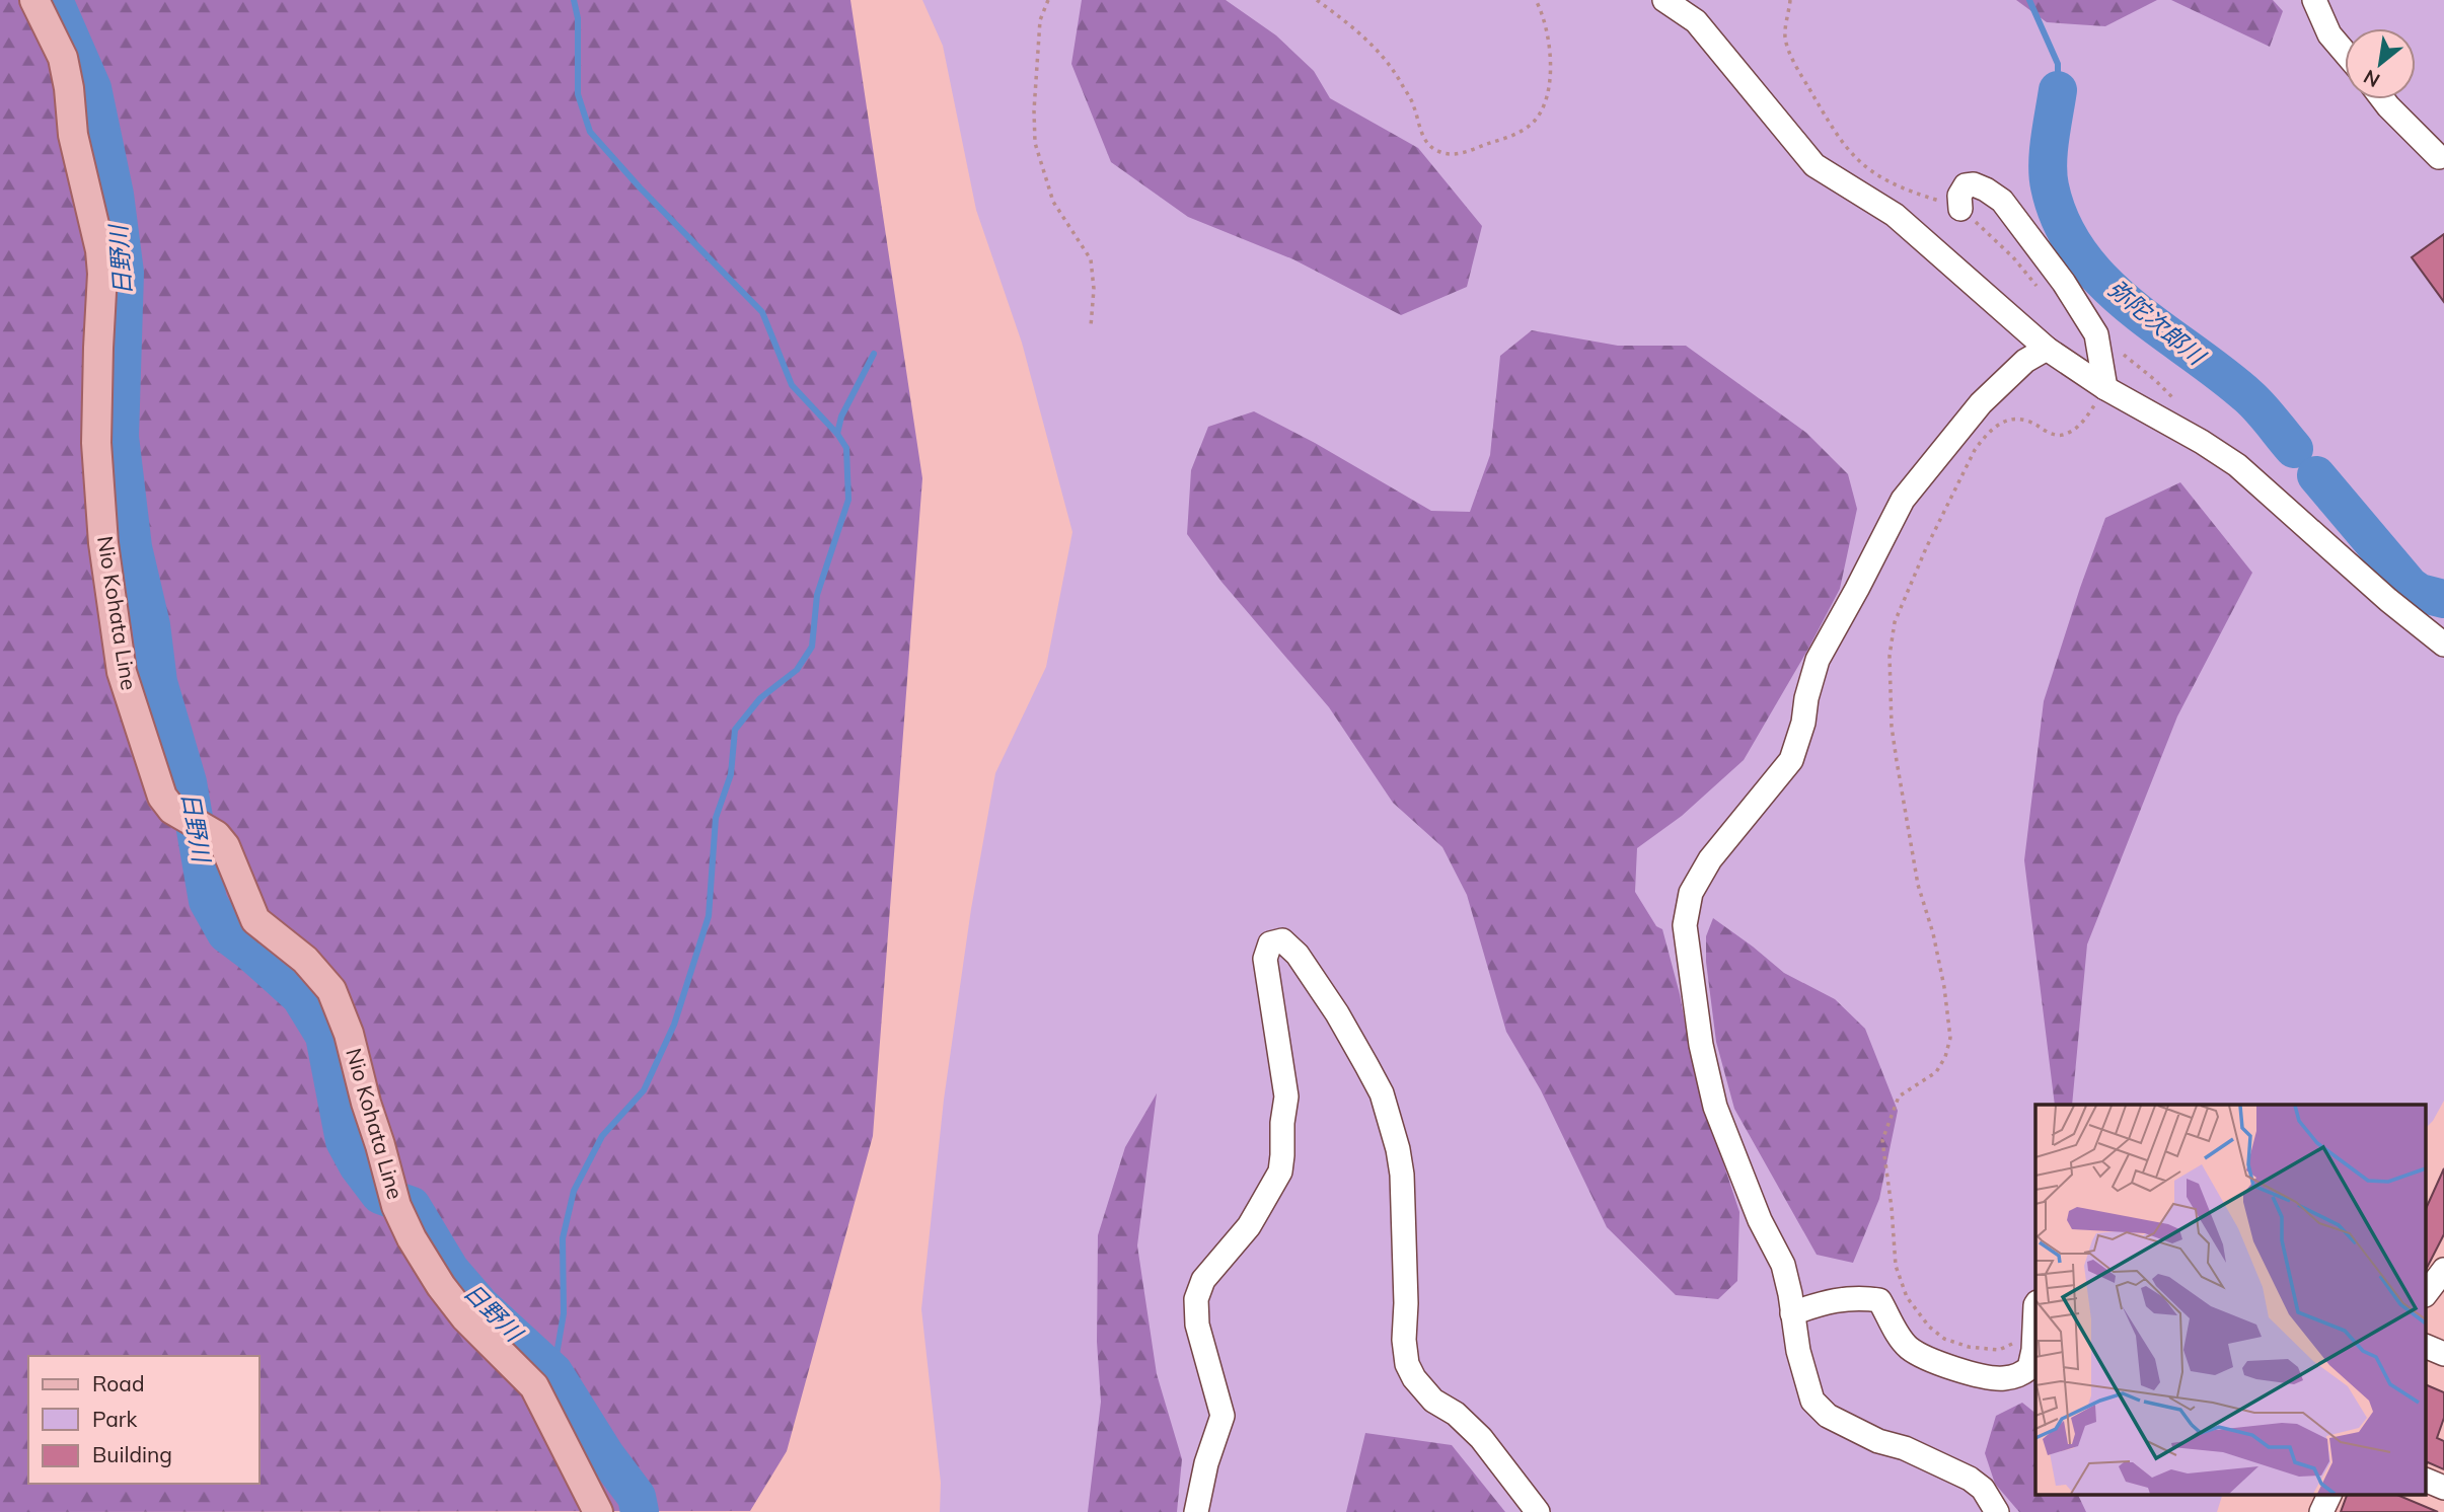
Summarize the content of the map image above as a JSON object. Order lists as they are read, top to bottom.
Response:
{
  "streets": {
    "main road": ["Nio Kohata Line"]
  },
  "water": ["日野川", "弥陀次郎川"],
  "legend": ["Road", "Park", "Building"],
  "north": "bottom left"
}
